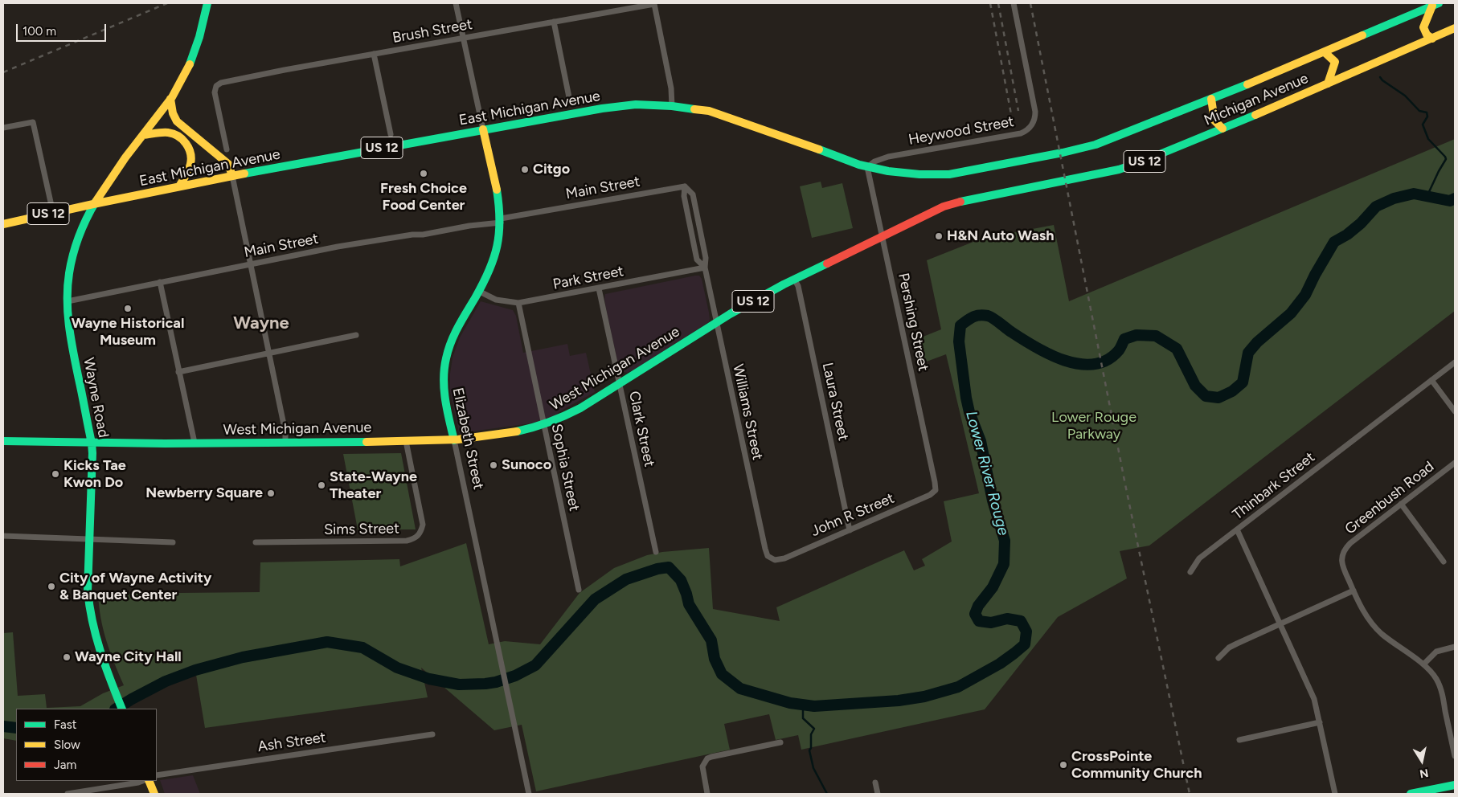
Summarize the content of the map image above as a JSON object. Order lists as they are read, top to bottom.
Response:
{
  "streets": {
    "main road": [
      "Michigan Avenue",
      "East Michigan Avenue",
      "US 12",
      "West Michigan Avenue",
      "Wayne Road",
      "Elizabeth Street"
    ],
    "street": [
      "Brush Street",
      "Heywood Street",
      "Main Street",
      "Park Street",
      "Pershing Street",
      "Laura Street",
      "Williams Street",
      "Clark Street",
      "Sophia Street",
      "Thinbark Street",
      "Greenbush Road",
      "John R Street",
      "Sims Street",
      "Ash Street"
    ]
  },
  "crossings": [
    ["Brush Street", "Elizabeth Street"],
    ["Michigan Avenue", "East Michigan Avenue"],
    ["Michigan Avenue", "West Michigan Avenue"],
    ["East Michigan Avenue", "Heywood Street"],
    ["East Michigan Avenue", "Pershing Street"],
    ["East Michigan Avenue", "Wayne Road"],
    ["East Michigan Avenue", "Elizabeth Street"],
    ["Heywood Street", "Pershing Street"],
    ["Main Street", "Wayne Road"],
    ["Main Street", "Williams Street"],
    ["Main Street", "Elizabeth Street"],
    ["Park Street", "Williams Street"],
    ["Park Street", "Clark Street"],
    ["Park Street", "Elizabeth Street"],
    ["Park Street", "Sophia Street"],
    ["Pershing Street", "West Michigan Avenue"],
    ["Pershing Street", "John R Street"],
    ["West Michigan Avenue", "Wayne Road"],
    ["West Michigan Avenue", "Laura Street"],
    ["West Michigan Avenue", "Williams Street"],
    ["West Michigan Avenue", "Clark Street"],
    ["West Michigan Avenue", "Elizabeth Street"],
    ["West Michigan Avenue", "Sophia Street"],
    ["West Michigan Avenue", "Sims Street"],
    ["Laura Street", "John R Street"],
    ["Williams Street", "John R Street"]
  ],
  "districts": ["Wayne"],
  "water": ["Lower River Rouge"],
  "parks": ["Lower Rouge Parkway"],
  "places": [
    "Citgo",
    "Fresh Choice Food Center",
    "H&N Auto Wash",
    "Wayne Historical Museum",
    "Sunoco",
    "Kicks Tae Kwon Do",
    "State-Wayne Theater",
    "Newberry Square",
    "City of Wayne Activity & Banquet Center",
    "Wayne City Hall",
    "CrossPointe Community Church"
  ],
  "legend": ["Fast", "Slow", "Jam"],
  "scale_bar": "100 m",
  "north": "bottom"
}
